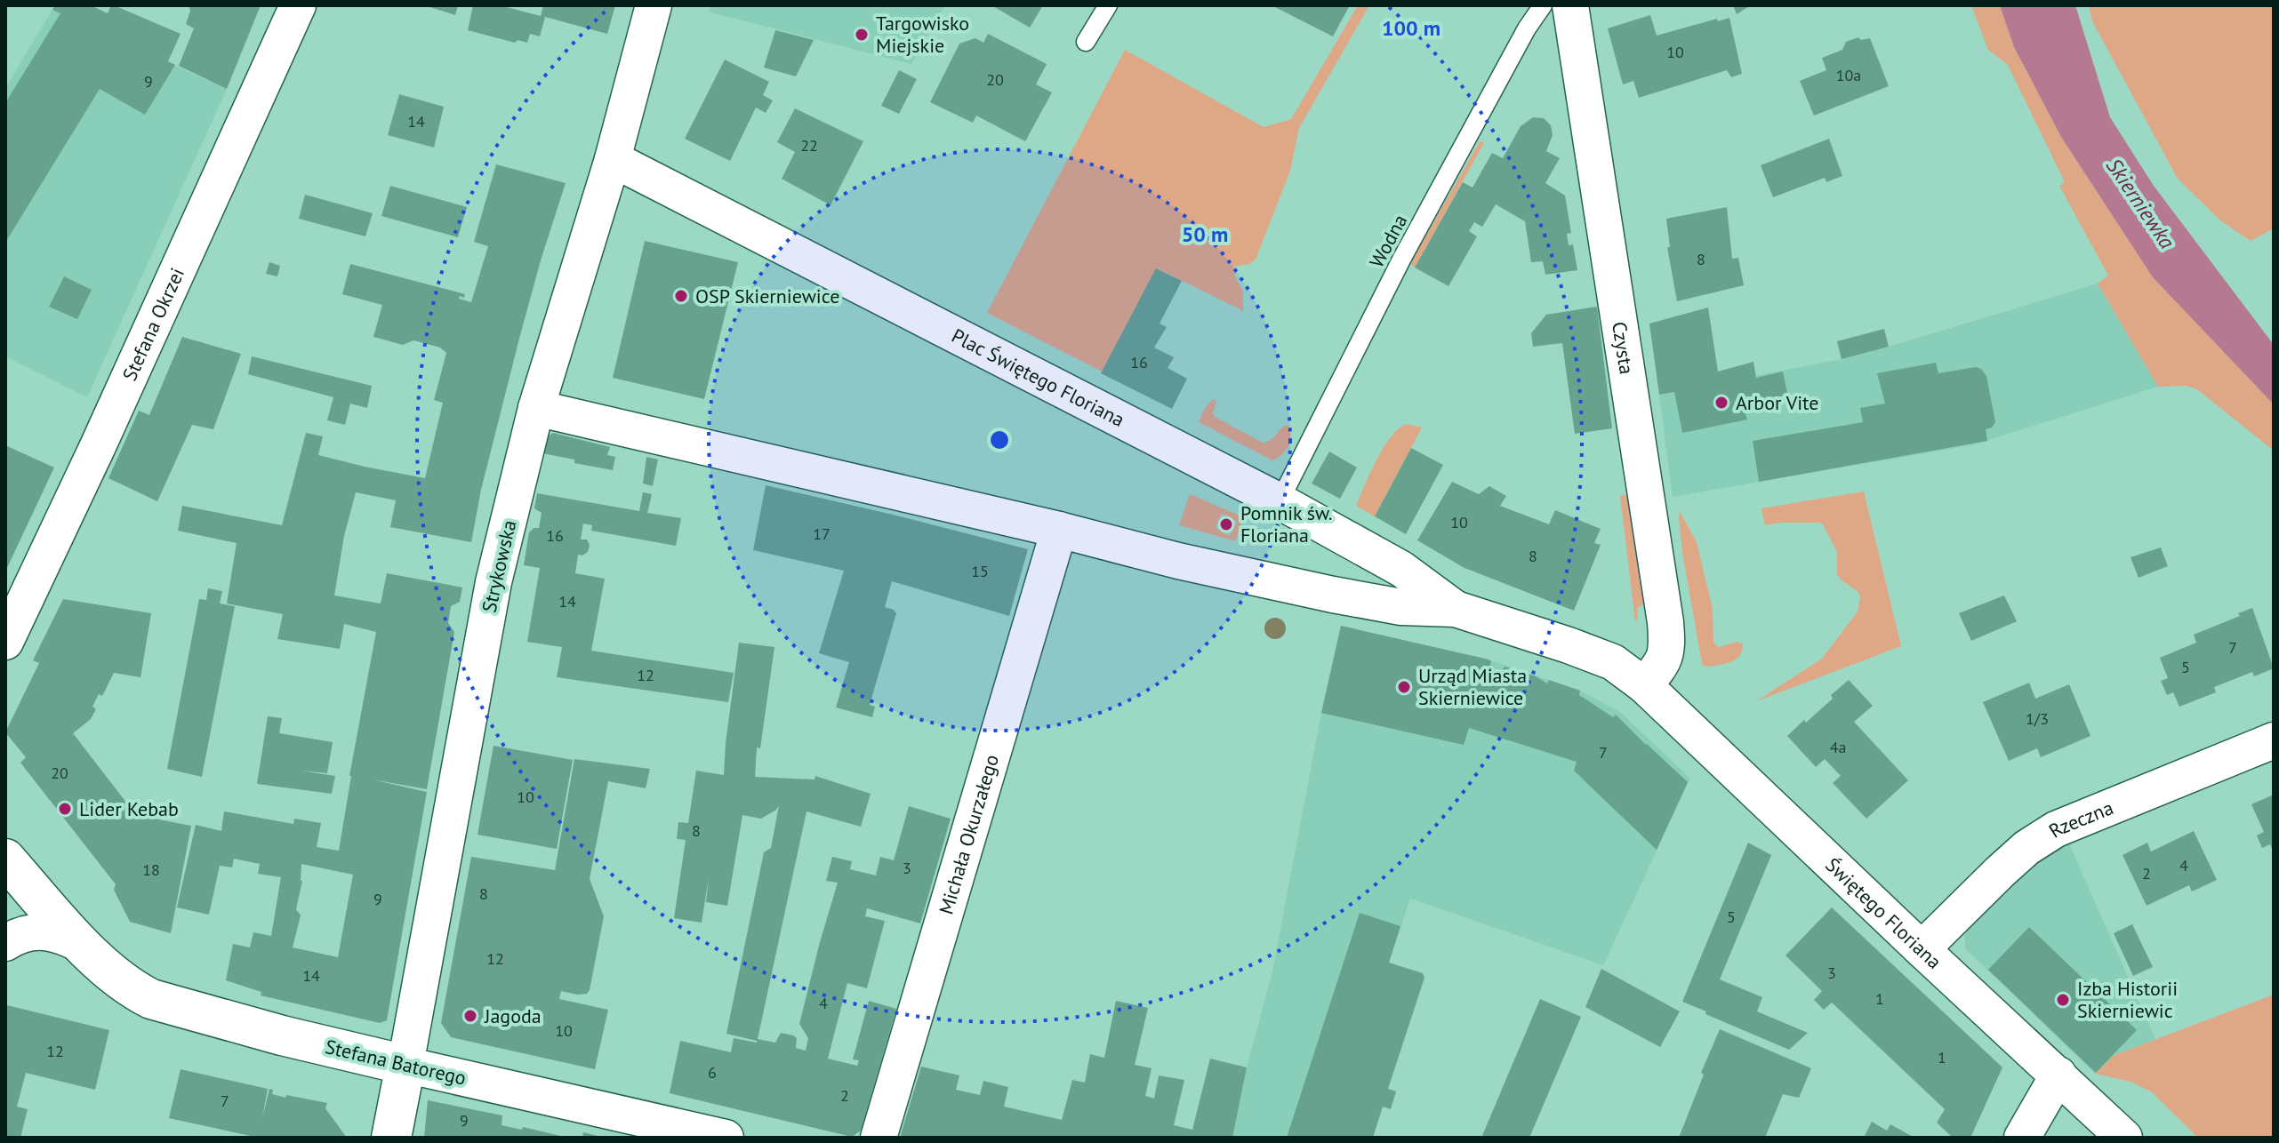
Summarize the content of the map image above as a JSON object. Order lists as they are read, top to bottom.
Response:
{
  "streets": {
    "street": [
      "Stefana Okrzei",
      "Czysta",
      "Plac Świętego Floriana",
      "Strykowska",
      "Rzeczna",
      "Michała Okurzałego",
      "Świętego Floriana",
      "Stefana Batorego"
    ],
    "lane": ["Wodna"]
  },
  "crossings": [
    ["Wodna", "Plac Świętego Floriana"],
    ["Czysta", "Plac Świętego Floriana"],
    ["Czysta", "Świętego Floriana"],
    ["Plac Świętego Floriana", "Strykowska"],
    ["Plac Świętego Floriana", "Michała Okurzałego"],
    ["Plac Świętego Floriana", "Świętego Floriana"],
    ["Strykowska", "Stefana Batorego"],
    ["Rzeczna", "Świętego Floriana"]
  ],
  "water": ["Skierniewka"],
  "places": [
    "Targowisko Miejskie",
    "OSP Skierniewice",
    "Arbor Vite",
    "Pomnik św. Floriana",
    "Urząd Miasta Skierniewice",
    "Lider Kebab",
    "Izba Historii Skierniewic",
    "Jagoda"
  ],
  "house_numbers": [
    "10",
    "10a",
    "20",
    "9",
    "14",
    "22",
    "8",
    "16",
    "10",
    "17",
    "16",
    "8",
    "15",
    "14",
    "7",
    "5",
    "12",
    "1/3",
    "4a",
    "7",
    "20",
    "10",
    "8",
    "4",
    "3",
    "18",
    "2",
    "8",
    "9",
    "5",
    "12",
    "3",
    "14",
    "1",
    "4",
    "10",
    "12",
    "1",
    "6",
    "2",
    "7",
    "9"
  ],
  "rings": ["100 m", "50 m"]
}
